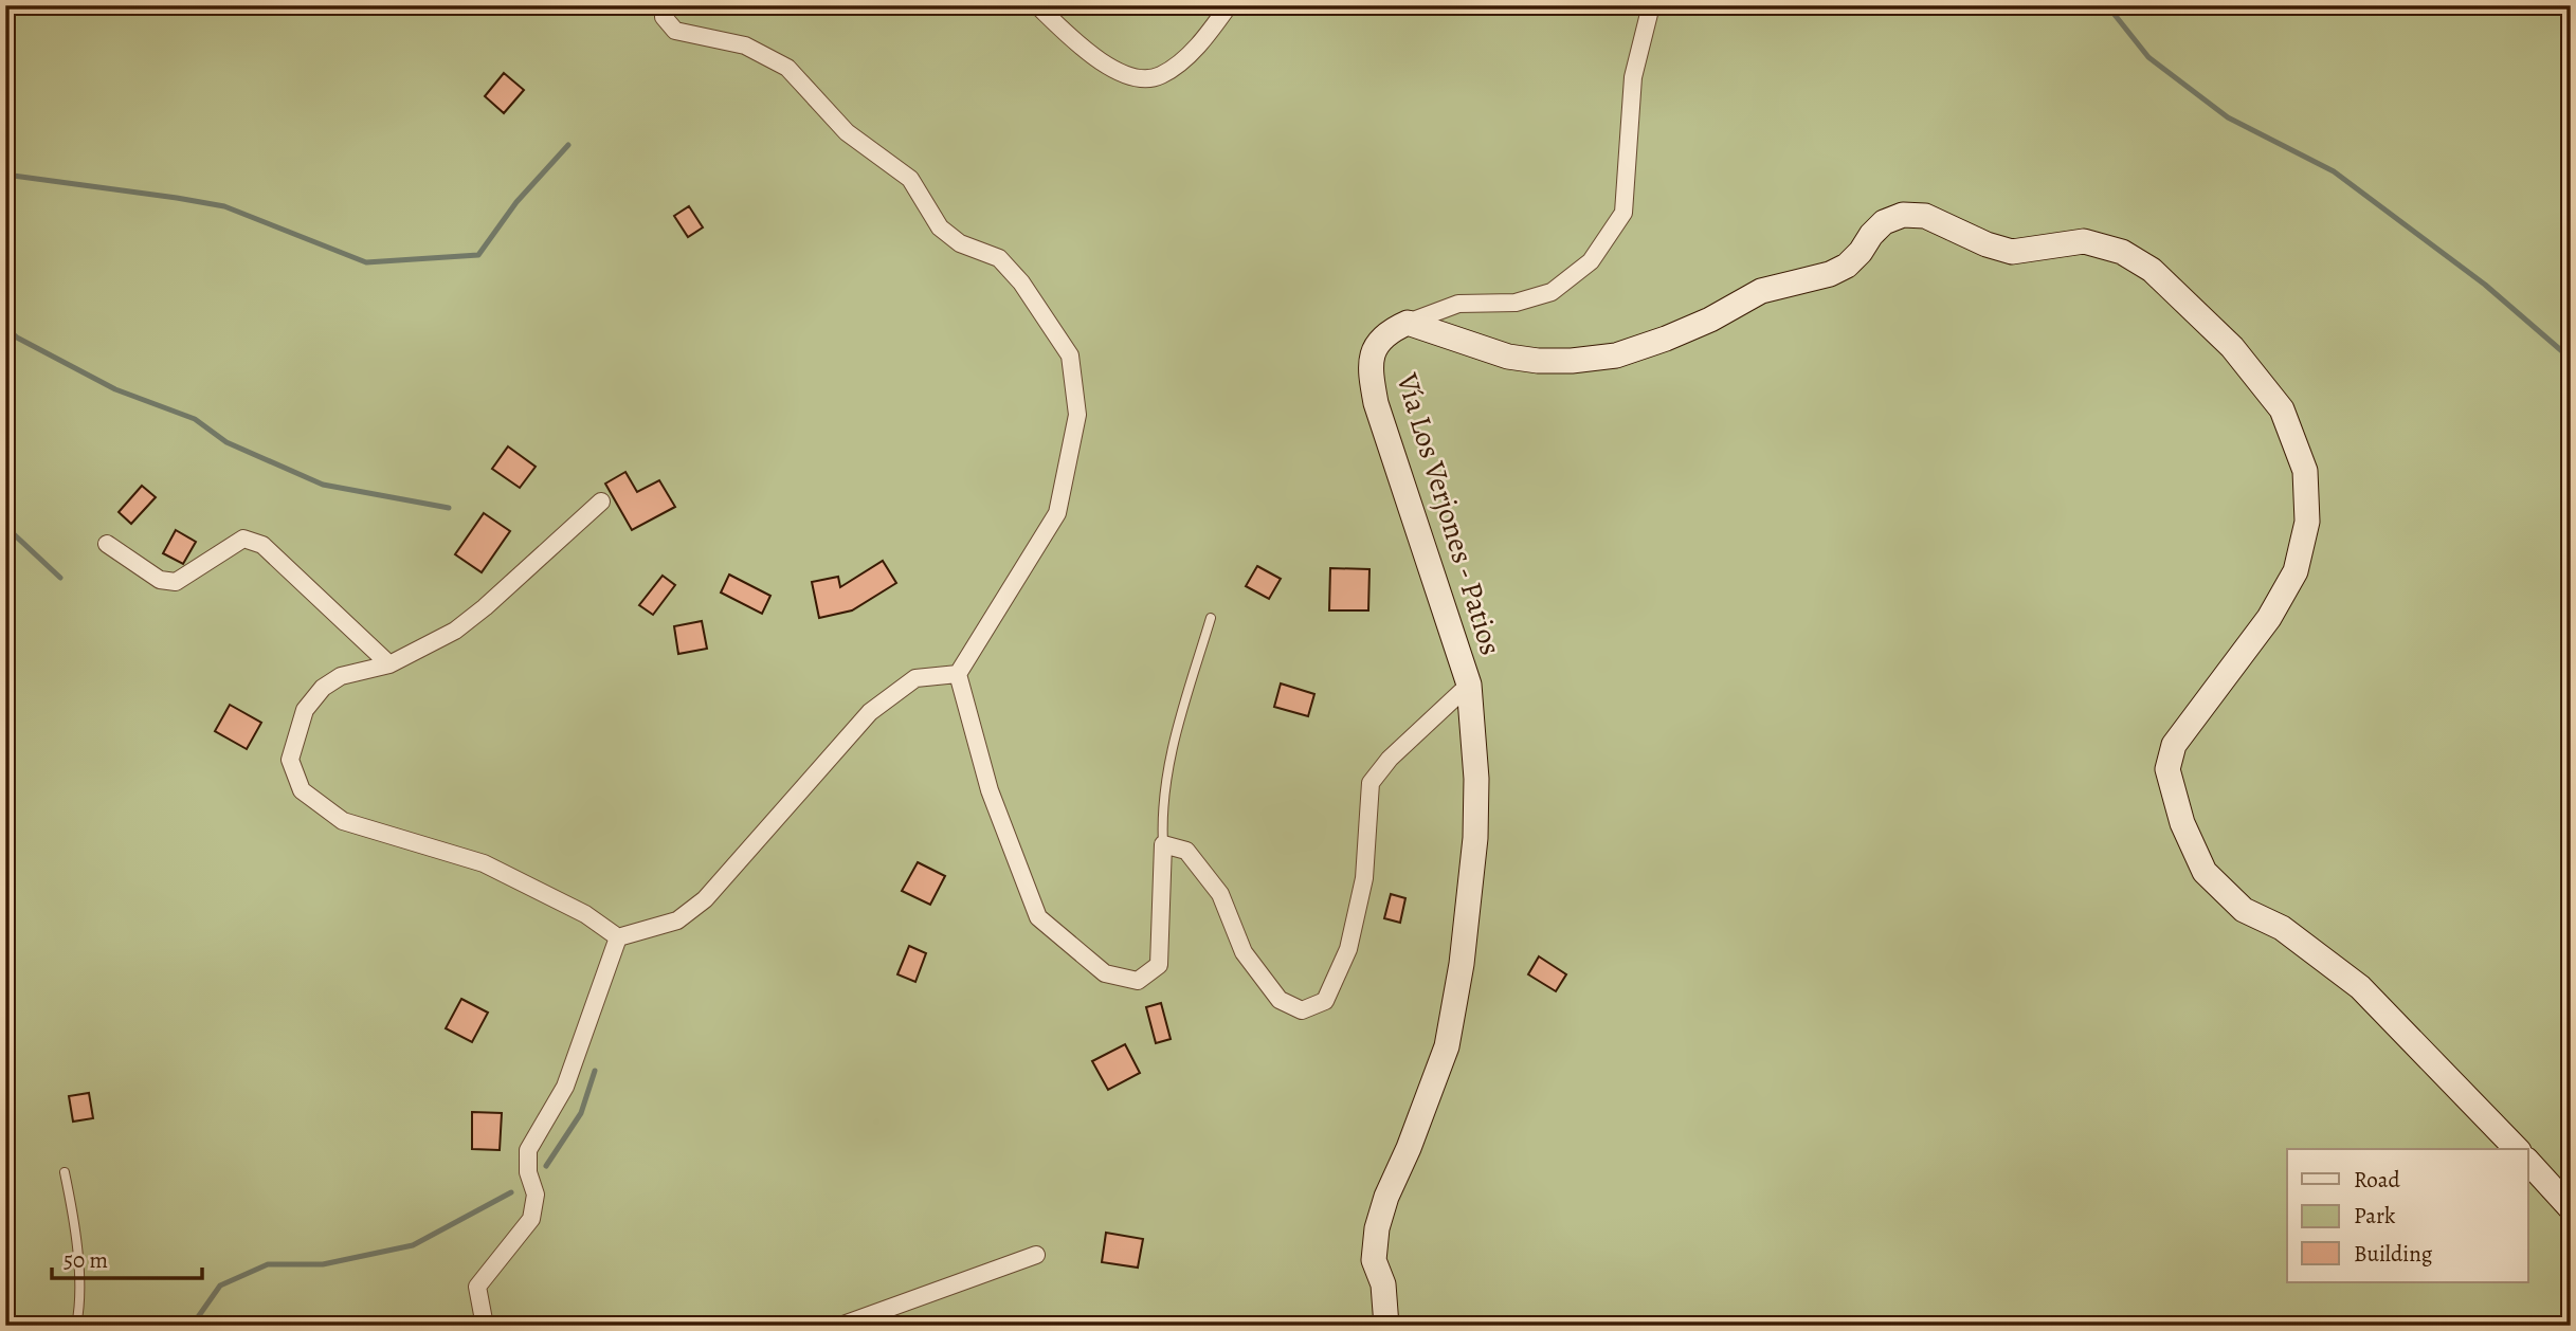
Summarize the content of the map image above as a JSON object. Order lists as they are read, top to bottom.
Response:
{
  "streets": {
    "street": ["Vía Los Verjones - Patios"]
  },
  "legend": ["Road", "Park", "Building"],
  "scale_bar": "50 m"
}
